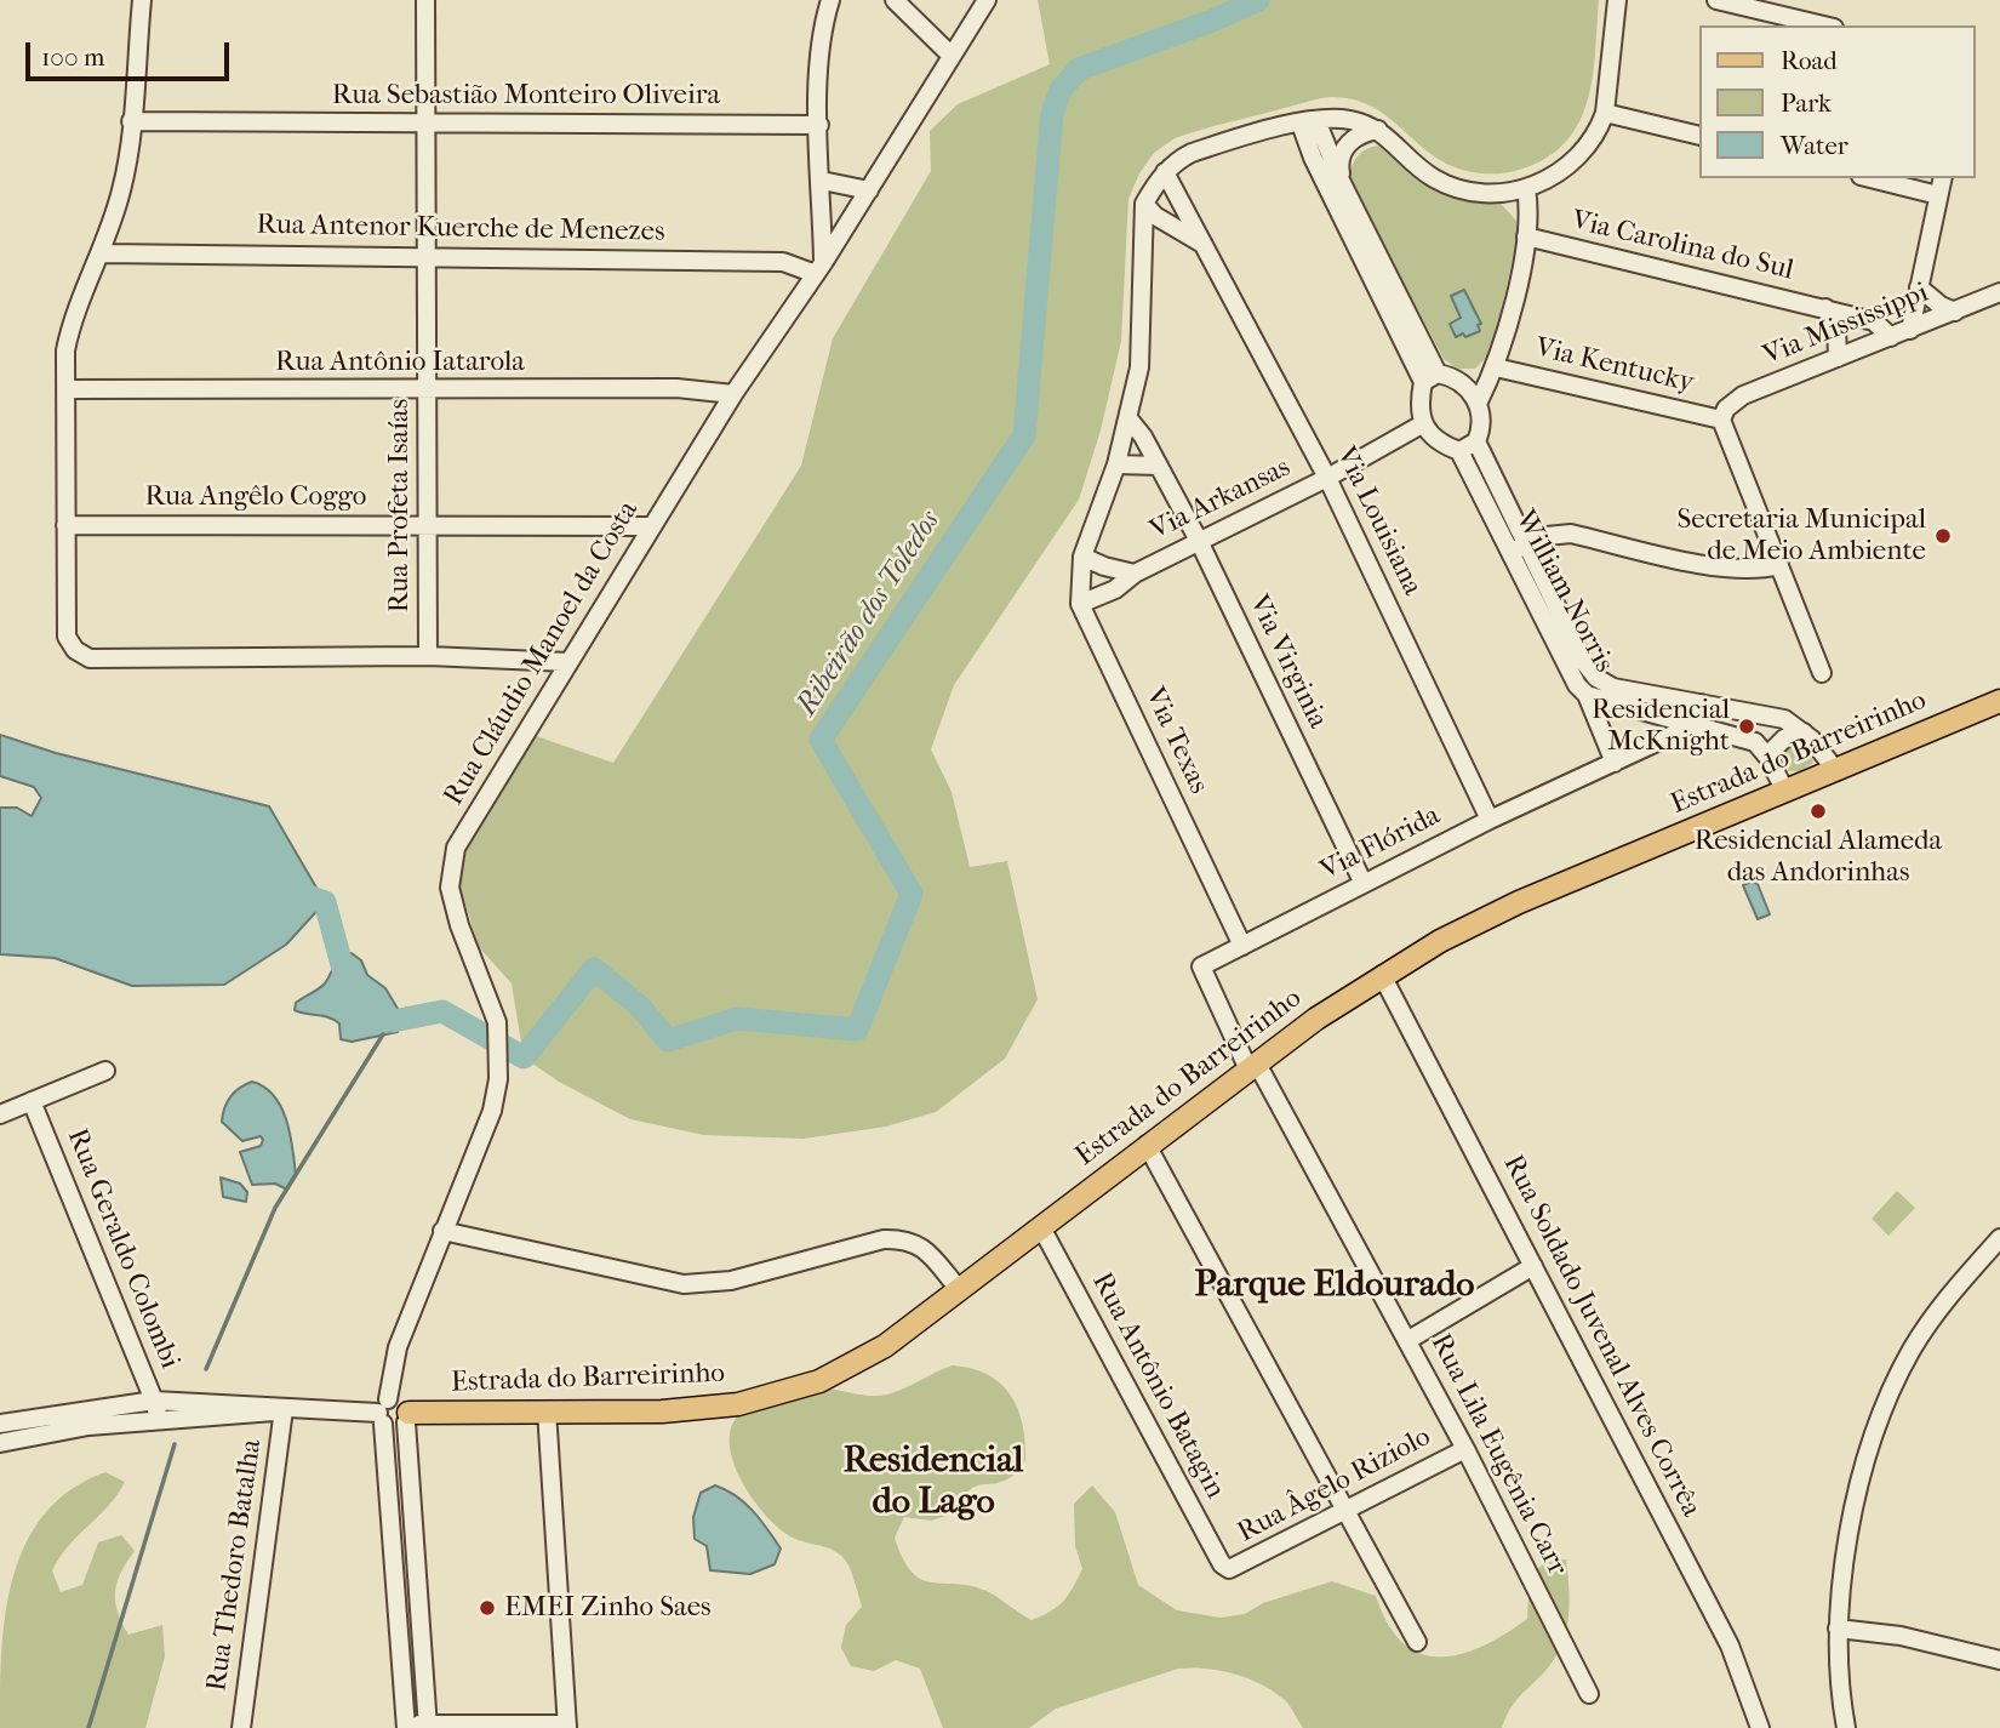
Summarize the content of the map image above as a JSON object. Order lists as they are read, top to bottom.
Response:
{
  "streets": {
    "main road": ["Estrada do Barreirinho"],
    "street": [
      "Rua Sebastião Monteiro Oliveira",
      "Rua Antenor Kuerche de Menezes",
      "Via Carolina do Sul",
      "Via Mississippi",
      "Rua Antônio Iatarola",
      "Via Kentucky",
      "Rua Angêlo Coggo",
      "Via Arkansas",
      "Rua Profeta Isaías",
      "Via Louisiana",
      "William Norris",
      "Rua Cláudio Manoel da Costa",
      "Via Virginia",
      "Via Texas",
      "Via Flórida",
      "Rua Geraldo Colombi",
      "Rua Soldado Juvenal Alves Corrêa",
      "Rua Antônio Batagin",
      "Rua Lila Eugênia Carr",
      "Rua Âgelo Riziolo",
      "Rua Thedoro Batalha"
    ]
  },
  "crossings": [
    ["Rua Sebastião Monteiro Oliveira", "Rua Profeta Isaías"],
    ["Rua Antenor Kuerche de Menezes", "Rua Profeta Isaías"],
    ["Rua Antenor Kuerche de Menezes", "Rua Cláudio Manoel da Costa"],
    ["Via Carolina do Sul", "Via Mississippi"],
    ["Via Mississippi", "Via Kentucky"],
    ["Rua Antônio Iatarola", "Rua Profeta Isaías"],
    ["Rua Antônio Iatarola", "Rua Cláudio Manoel da Costa"],
    ["Rua Angêlo Coggo", "Rua Profeta Isaías"],
    ["Rua Angêlo Coggo", "Rua Cláudio Manoel da Costa"],
    ["Via Arkansas", "Via Louisiana"],
    ["Via Arkansas", "William Norris"],
    ["Via Arkansas", "Via Virginia"],
    ["Via Arkansas", "Via Texas"],
    ["Via Louisiana", "Via Texas"],
    ["Via Louisiana", "Via Flórida"],
    ["William Norris", "Via Flórida"],
    ["Via Virginia", "Via Texas"],
    ["Via Virginia", "Via Flórida"],
    ["Via Texas", "Via Flórida"],
    ["Estrada do Barreirinho", "Rua Soldado Juvenal Alves Corrêa"],
    ["Estrada do Barreirinho", "Rua Antônio Batagin"],
    ["Estrada do Barreirinho", "Rua Lila Eugênia Carr"],
    ["Via Flórida", "Rua Lila Eugênia Carr"],
    ["Rua Antônio Batagin", "Rua Âgelo Riziolo"],
    ["Rua Lila Eugênia Carr", "Rua Âgelo Riziolo"]
  ],
  "districts": ["Parque Eldourado", "Residencial do Lago"],
  "water": ["Ribeirão dos Toledos"],
  "places": [
    "Secretaria Municipal de Meio Ambiente",
    "Residencial McKnight",
    "Residencial Alameda das Andorinhas",
    "EMEI Zinho Saes"
  ],
  "legend": ["Road", "Park", "Water"],
  "scale_bar": "100 m"
}
